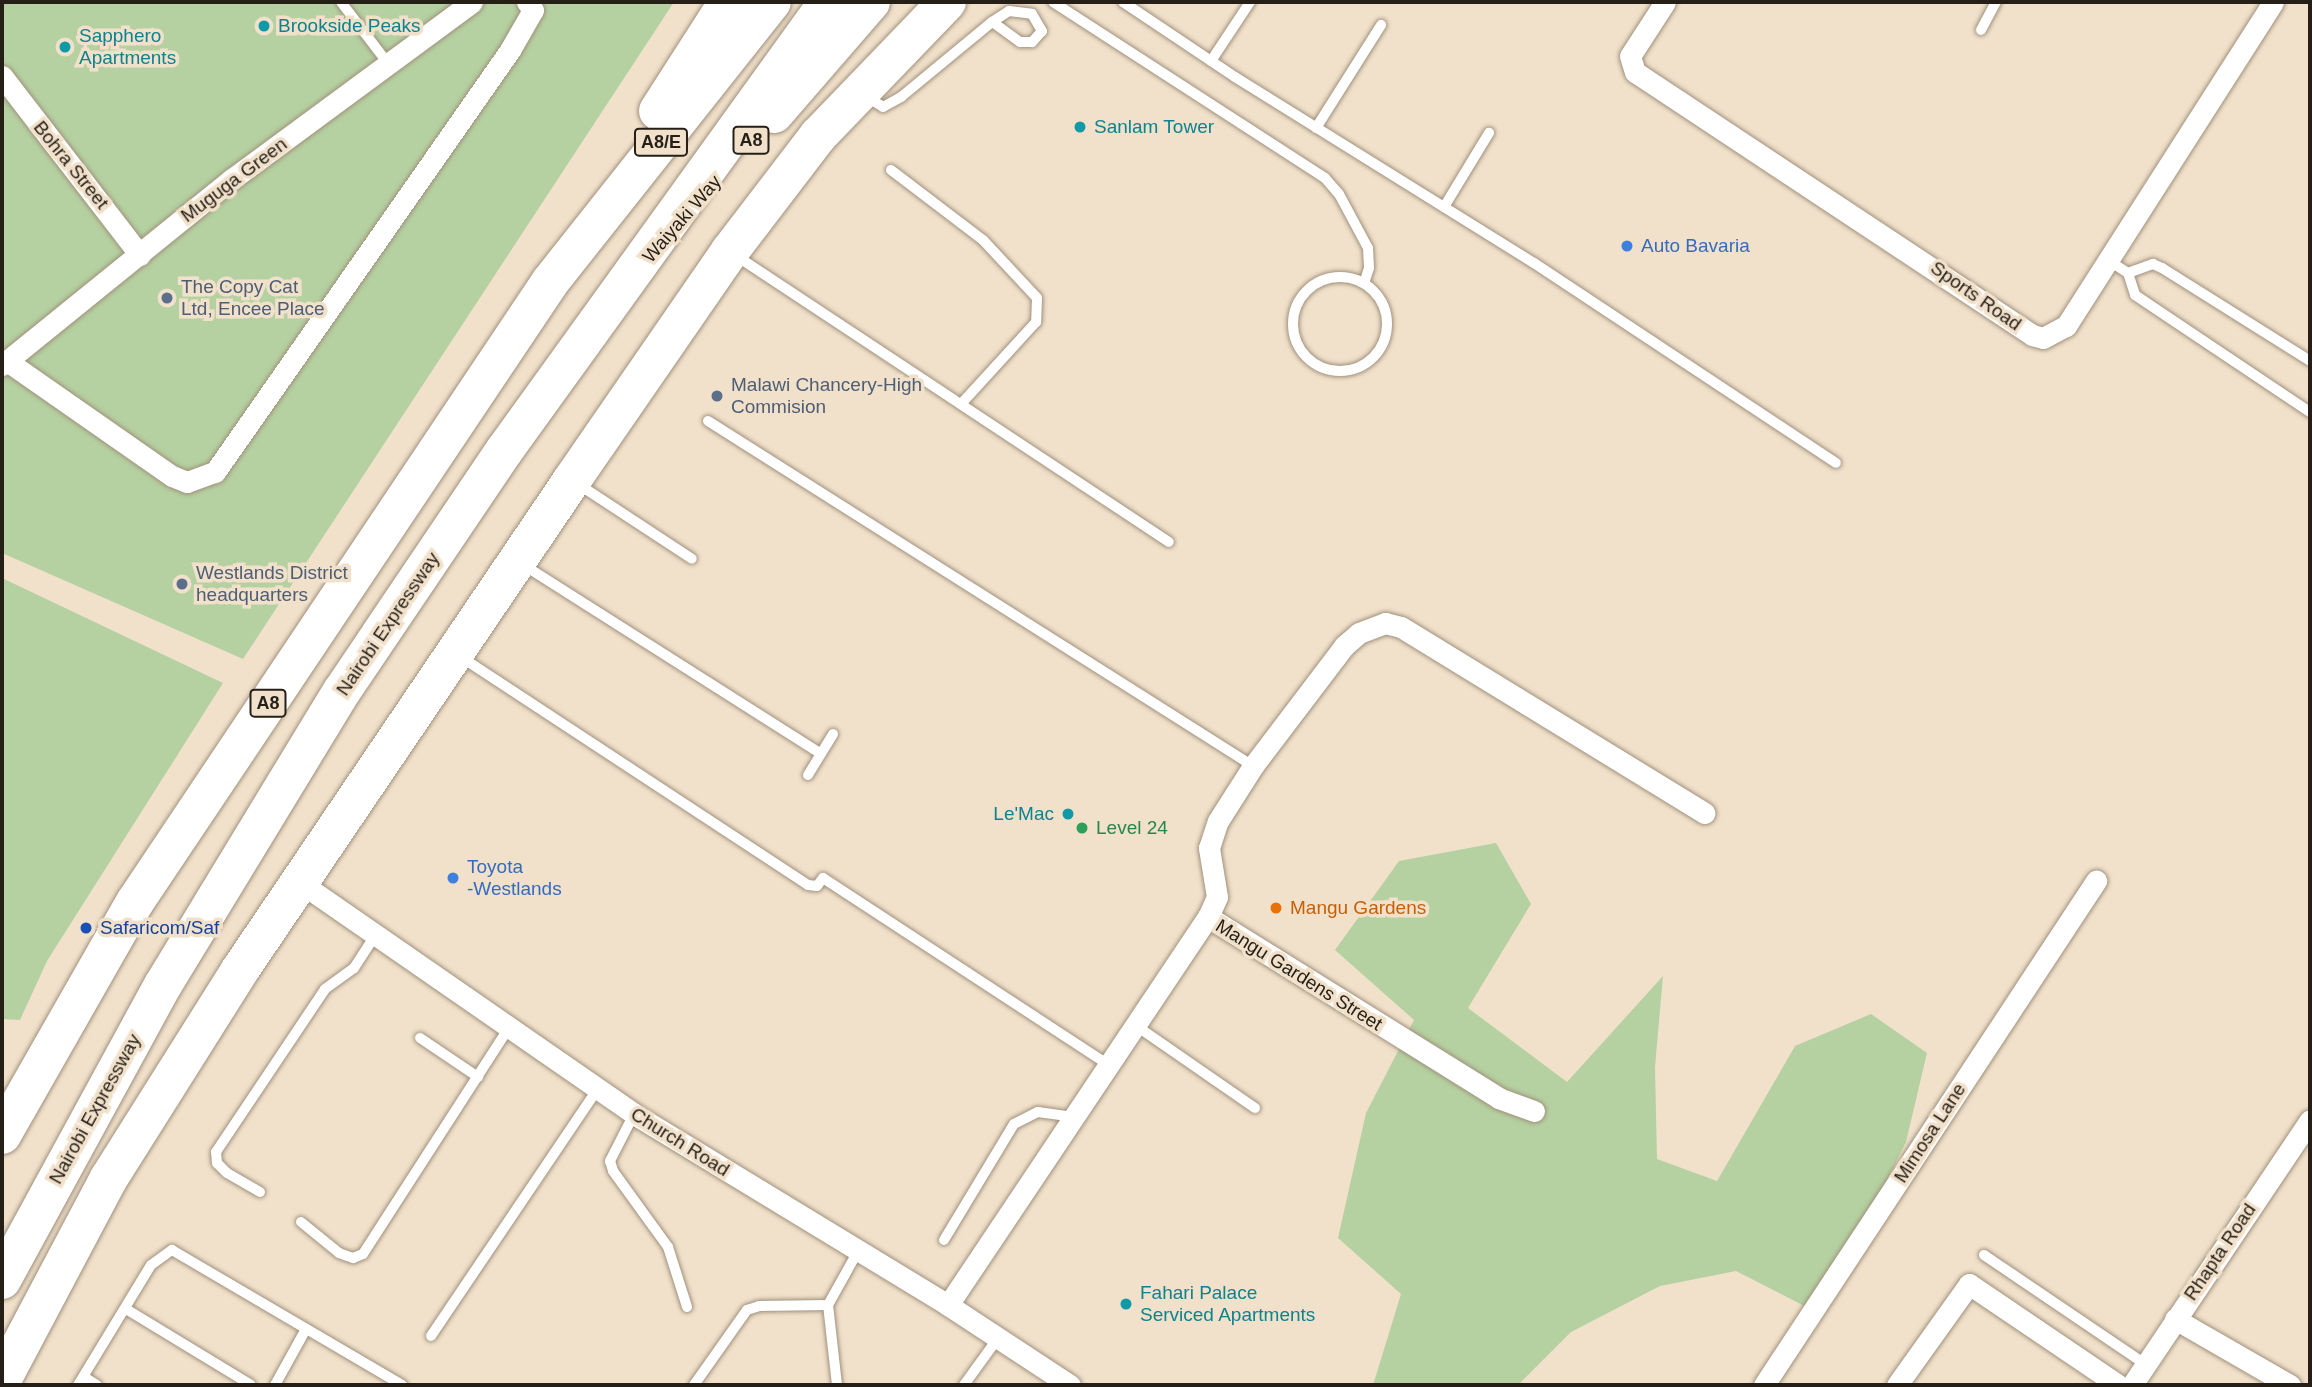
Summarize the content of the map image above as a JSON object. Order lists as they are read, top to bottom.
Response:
{
  "streets": {
    "highway": [
      "A8",
      "A8/E",
      "Waiyaki Way",
      "Nairobi Expressway"
    ],
    "street": [
      "Bohra Street",
      "Muguga Green",
      "Sports Road",
      "Mangu Gardens Street",
      "Mimosa Lane",
      "Church Road",
      "Rhapta Road"
    ]
  },
  "crossings": [
    ["A8", "A8/E"],
    ["Bohra Street", "Muguga Green"],
    ["Waiyaki Way", "Nairobi Expressway"]
  ],
  "places": [
    "Brookside Peaks",
    "Sapphero Apartments",
    "Sanlam Tower",
    "Auto Bavaria",
    "The Copy Cat Ltd, Encee Place",
    "Malawi Chancery-High Commision",
    "Westlands District headquarters",
    "Le'Mac",
    "Level 24",
    "Toyota -Westlands",
    "Mangu Gardens",
    "Safaricom/Saf",
    "Fahari Palace Serviced Apartments"
  ]
}
